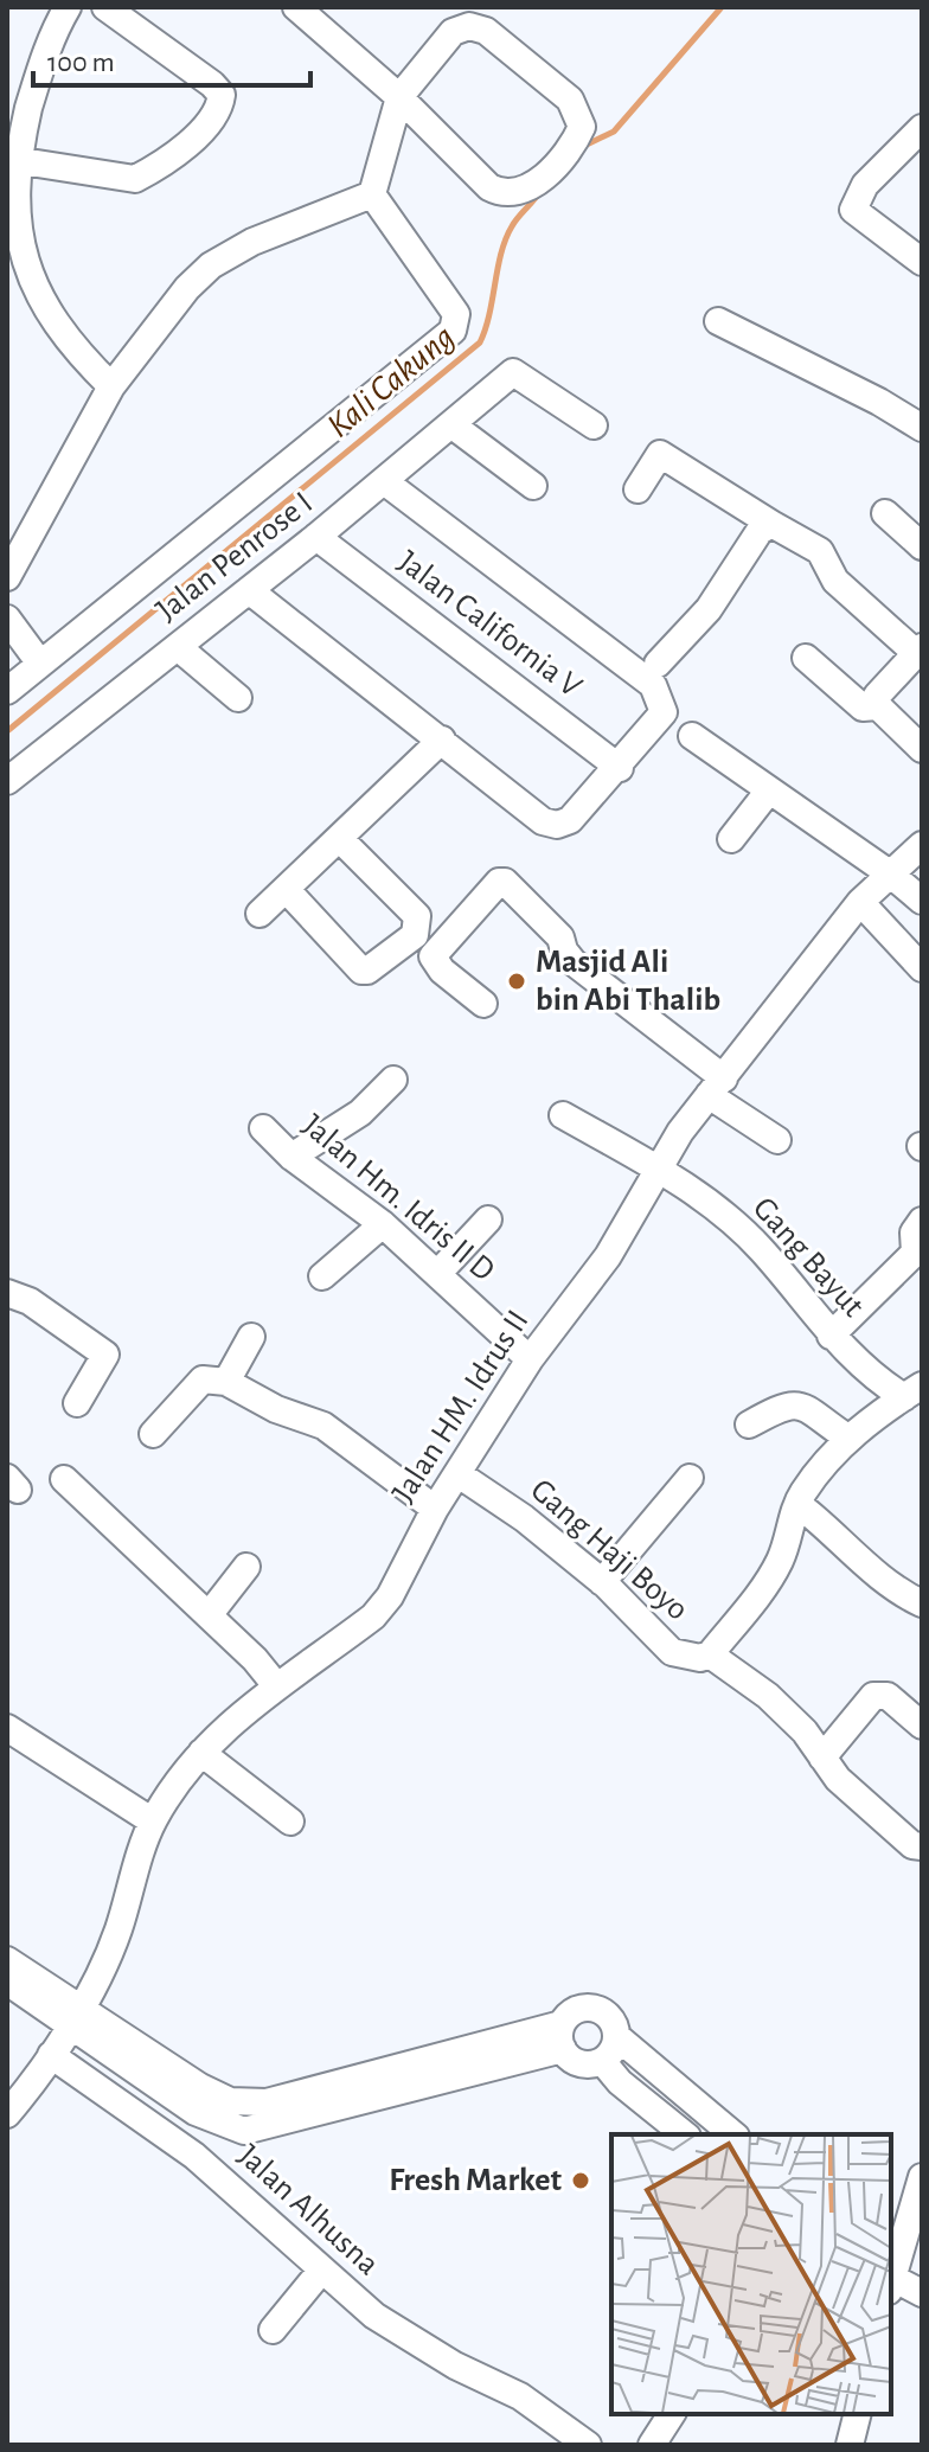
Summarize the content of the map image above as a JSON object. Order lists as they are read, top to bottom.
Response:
{
  "streets": {
    "street": [
      "Jalan Penrose I",
      "Jalan California V",
      "Jalan Hm. Idris II D",
      "Gang Bayut",
      "Jalan HM. Idrus II",
      "Gang Haji Boyo",
      "Jalan Alhusna"
    ]
  },
  "crossings": [
    ["Jalan Penrose I", "Jalan California V"],
    ["Jalan Hm. Idris II D", "Jalan HM. Idrus II"],
    ["Gang Bayut", "Jalan HM. Idrus II"],
    ["Gang Bayut", "Gang Haji Boyo"],
    ["Jalan HM. Idrus II", "Gang Haji Boyo"],
    ["Jalan HM. Idrus II", "Jalan Alhusna"]
  ],
  "water": ["Kali Cakung"],
  "places": ["Masjid Ali bin Abi Thalib", "Fresh Market"],
  "scale_bar": "100 m"
}
